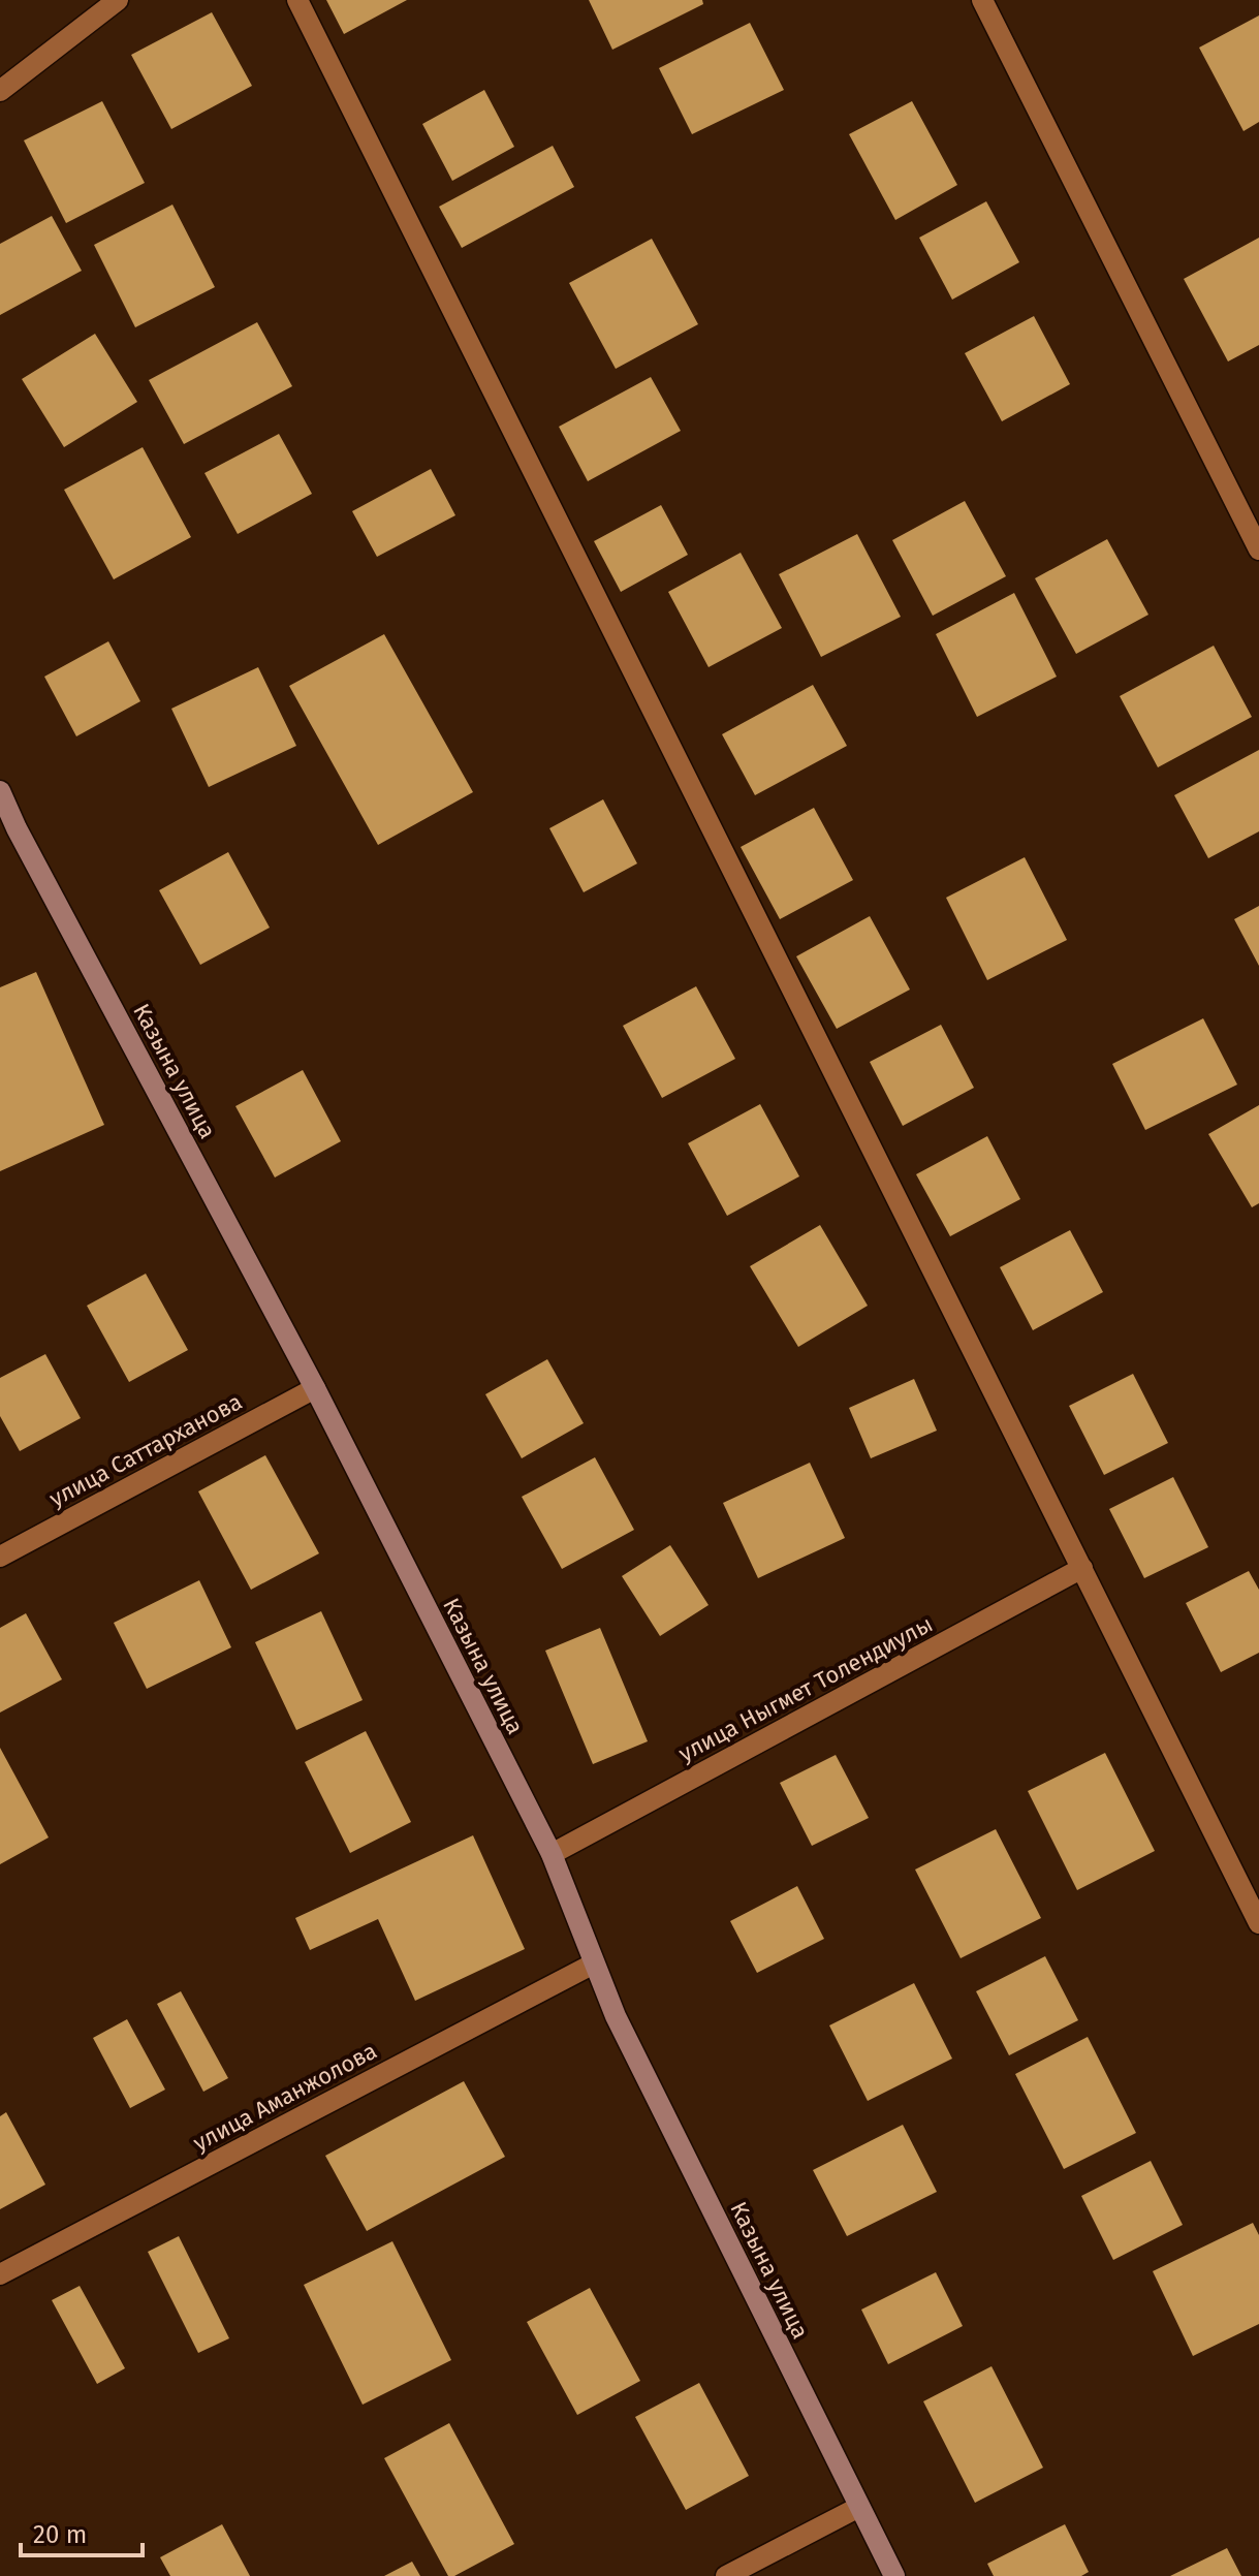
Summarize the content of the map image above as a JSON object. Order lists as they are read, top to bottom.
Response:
{
  "streets": {
    "street": [
      "Казына улица",
      "улица Саттарханова",
      "улица Ныгмет Толендиулы",
      "улица Аманжолова"
    ]
  },
  "crossings": [
    ["Казына улица", "улица Саттарханова"],
    ["Казына улица", "улица Ныгмет Толендиулы"],
    ["Казына улица", "улица Аманжолова"]
  ],
  "scale_bar": "20 m"
}
